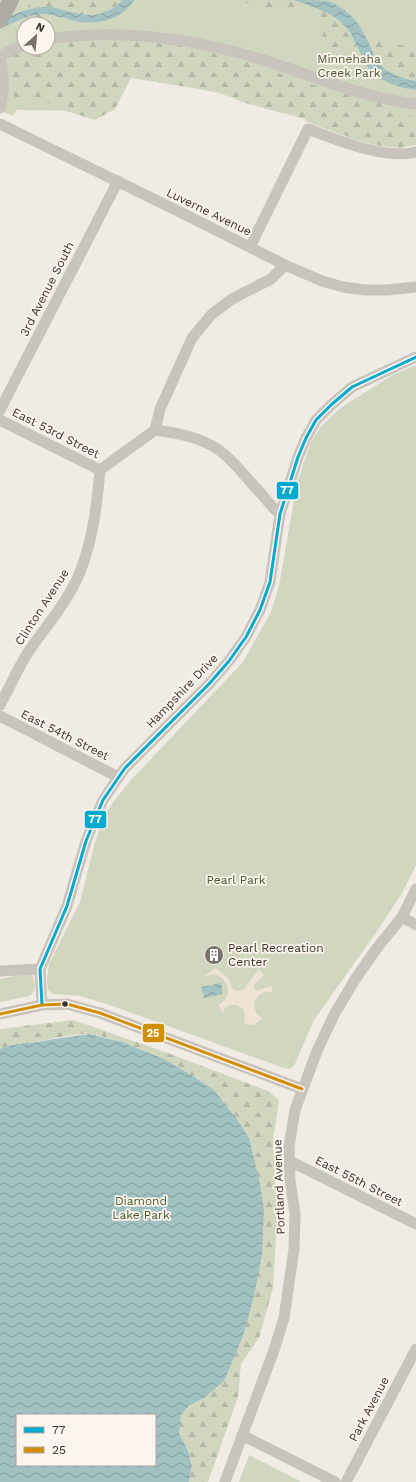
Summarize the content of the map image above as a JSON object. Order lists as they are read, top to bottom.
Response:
{
  "streets": {
    "street": [
      "Luverne Avenue",
      "3rd Avenue South",
      "East 53rd Street",
      "Clinton Avenue",
      "Hampshire Drive",
      "East 54th Street",
      "East 55th Street",
      "Portland Avenue",
      "Park Avenue"
    ]
  },
  "crossings": [
    ["Luverne Avenue", "3rd Avenue South"],
    ["East 53rd Street", "Clinton Avenue"],
    ["Hampshire Drive", "East 54th Street"],
    ["East 55th Street", "Portland Avenue"]
  ],
  "parks": ["Minnehaha Creek Park", "Pearl Park", "Diamond Lake Park"],
  "places": {
    "building": ["Pearl Recreation Center"]
  },
  "lines": ["transit line 77", "transit line 25"],
  "legend": ["77", "25"],
  "north": "top right"
}
